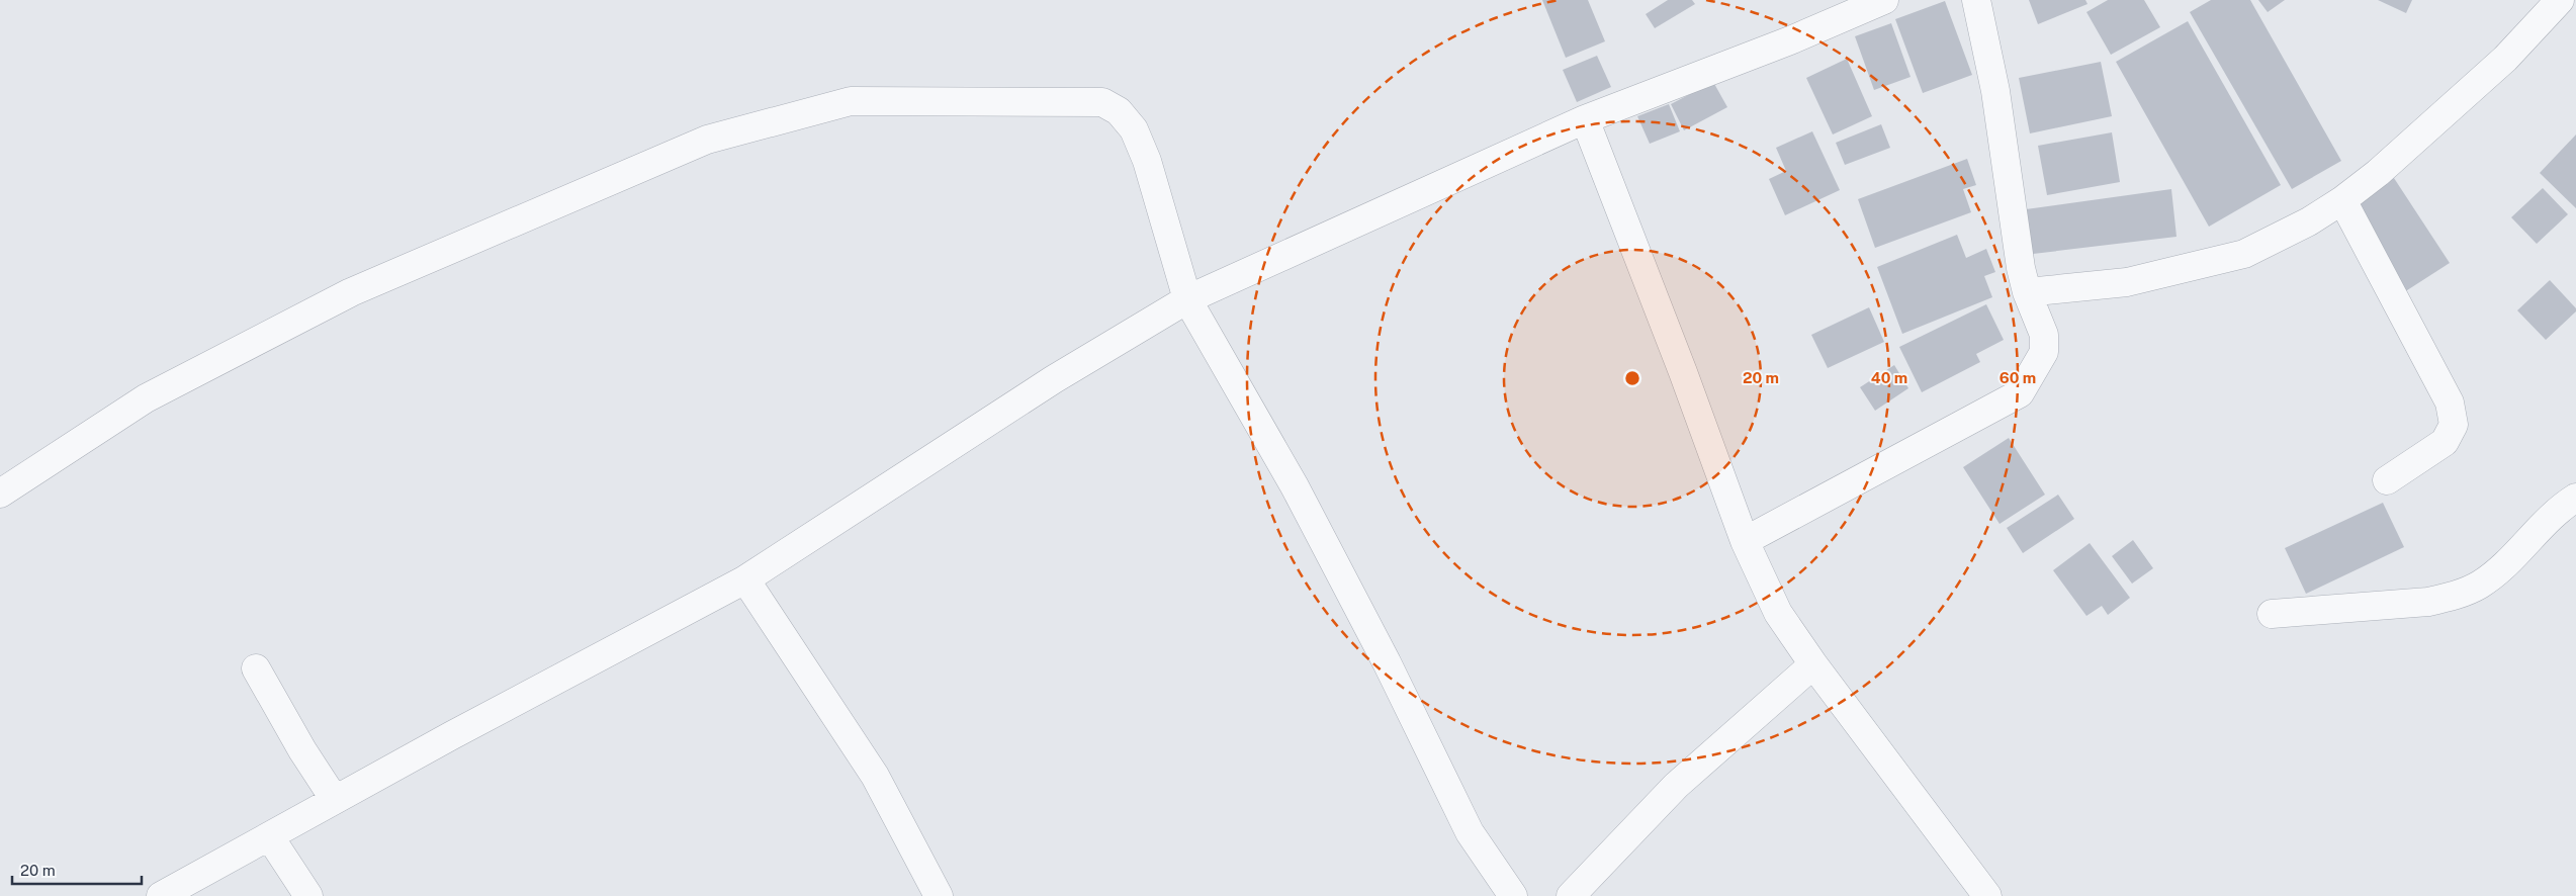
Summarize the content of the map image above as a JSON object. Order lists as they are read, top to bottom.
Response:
{
  "scale_bar": "20 m",
  "rings": ["20 m", "40 m", "60 m"]
}
